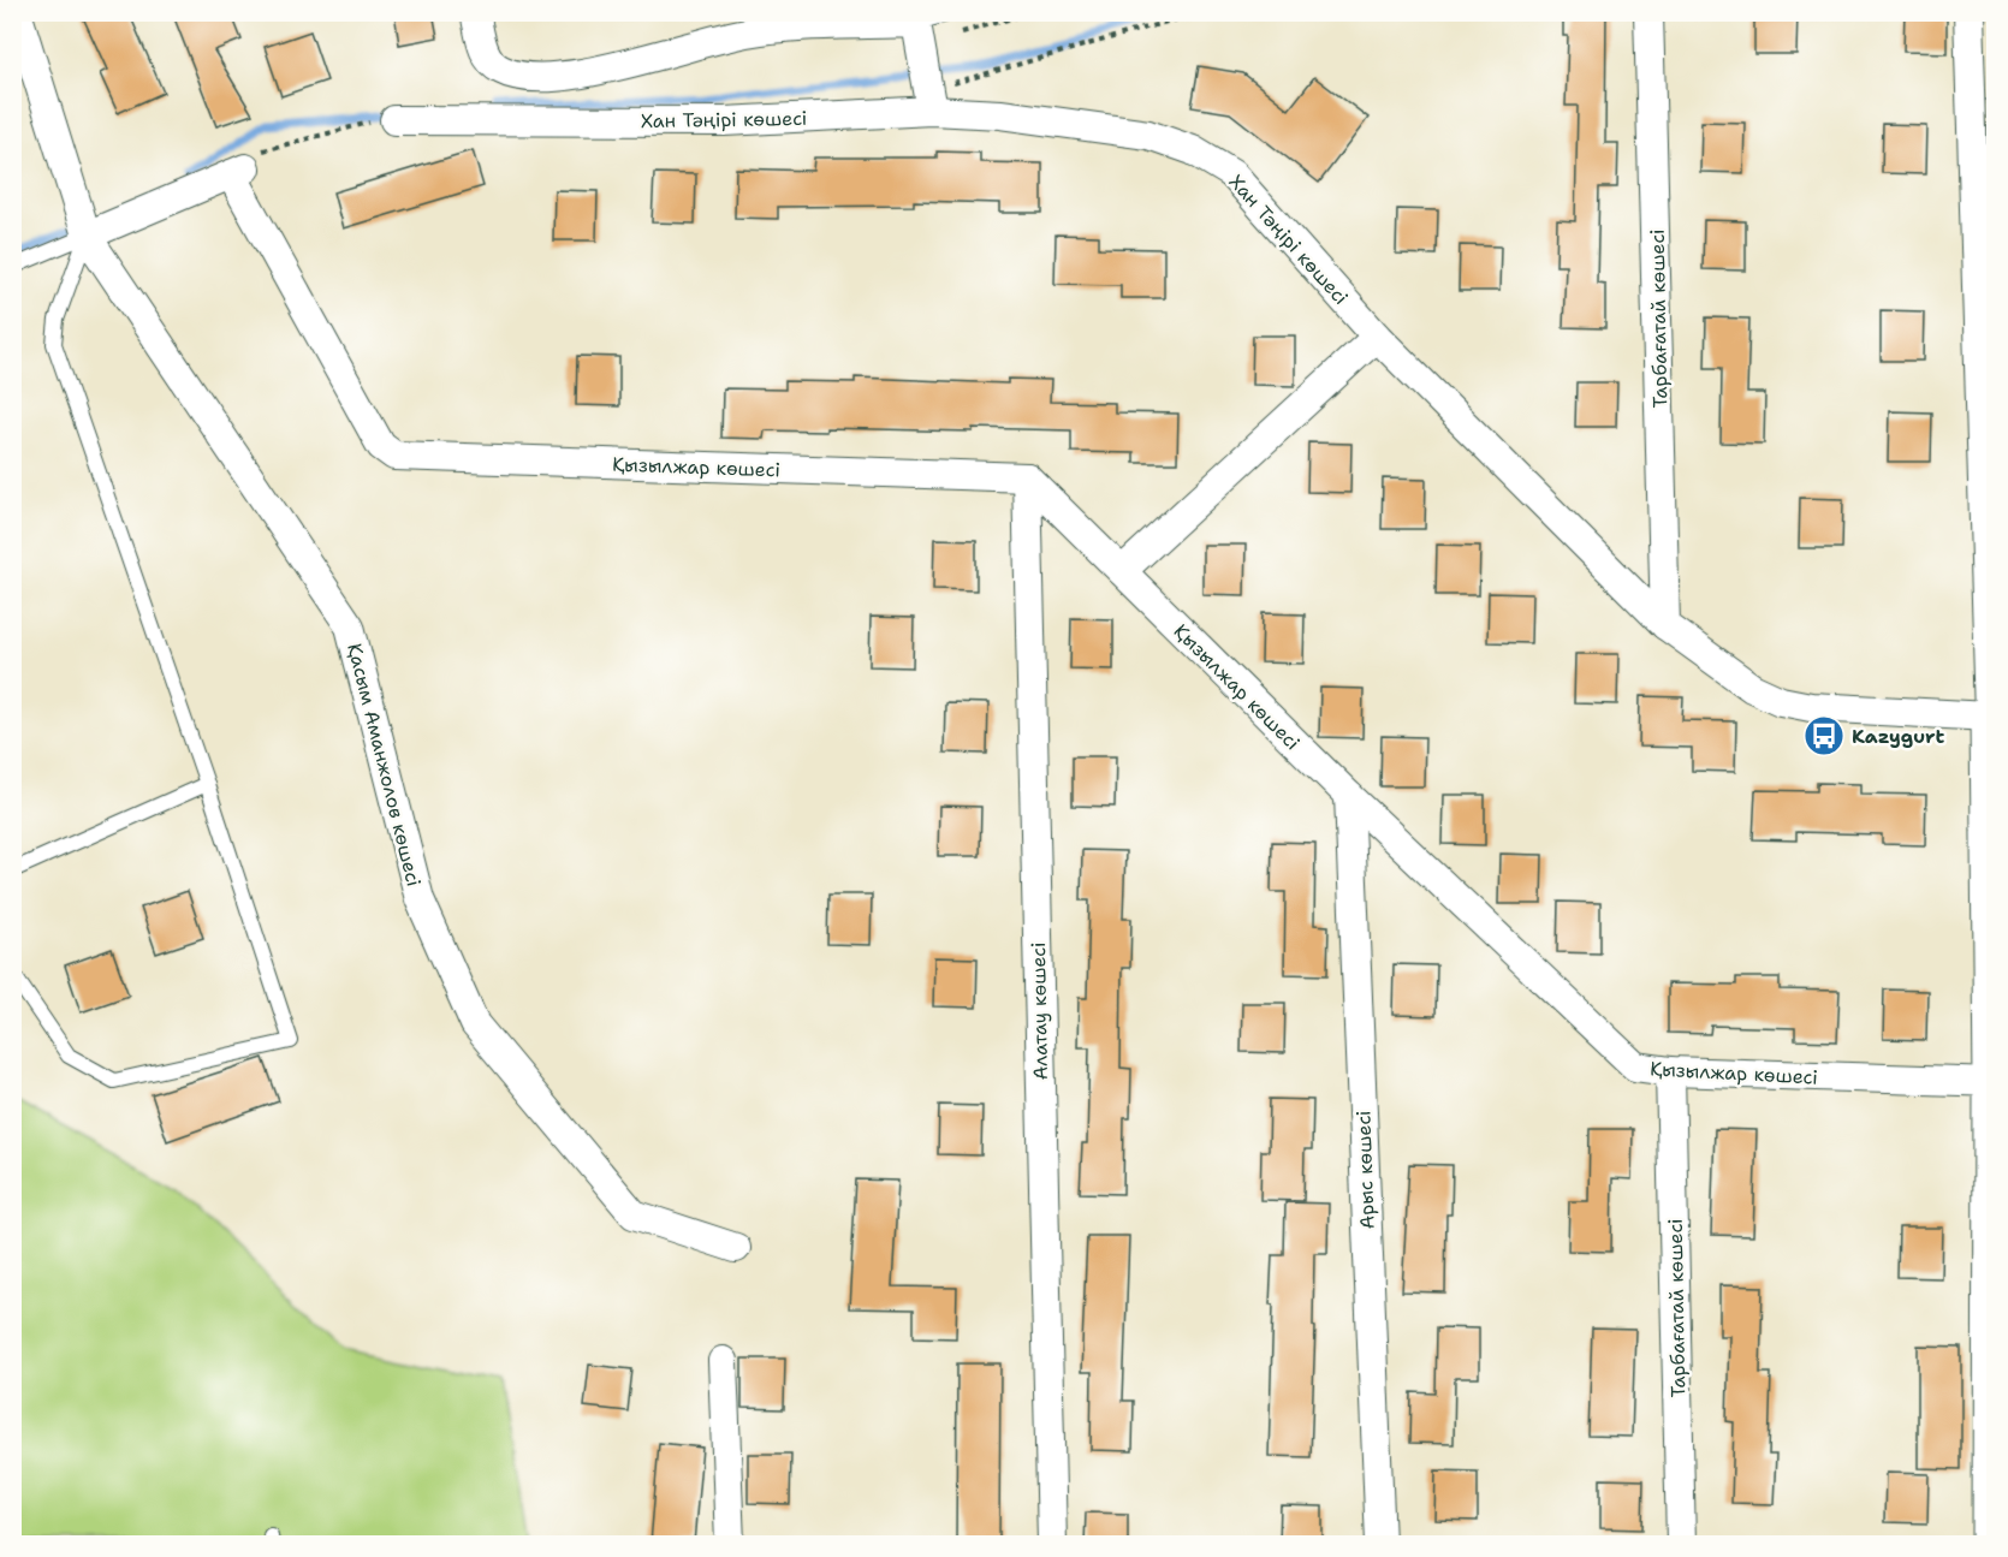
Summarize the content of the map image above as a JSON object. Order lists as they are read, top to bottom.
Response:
{
  "streets": {
    "street": [
      "Хан Тәңірі көшесі",
      "Тарбағатай көшесі",
      "Қызылжар көшесі",
      "Қасым Аманжолов көшесі",
      "Алатау көшесі",
      "Арыс көшесі"
    ]
  },
  "crossings": [
    ["Хан Тәңірі көшесі", "Тарбағатай көшесі"],
    ["Тарбағатай көшесі", "Қызылжар көшесі"],
    ["Қызылжар көшесі", "Алатау көшесі"],
    ["Қызылжар көшесі", "Арыс көшесі"]
  ],
  "places": {
    "bus stop": ["Kazygurt"]
  }
}
